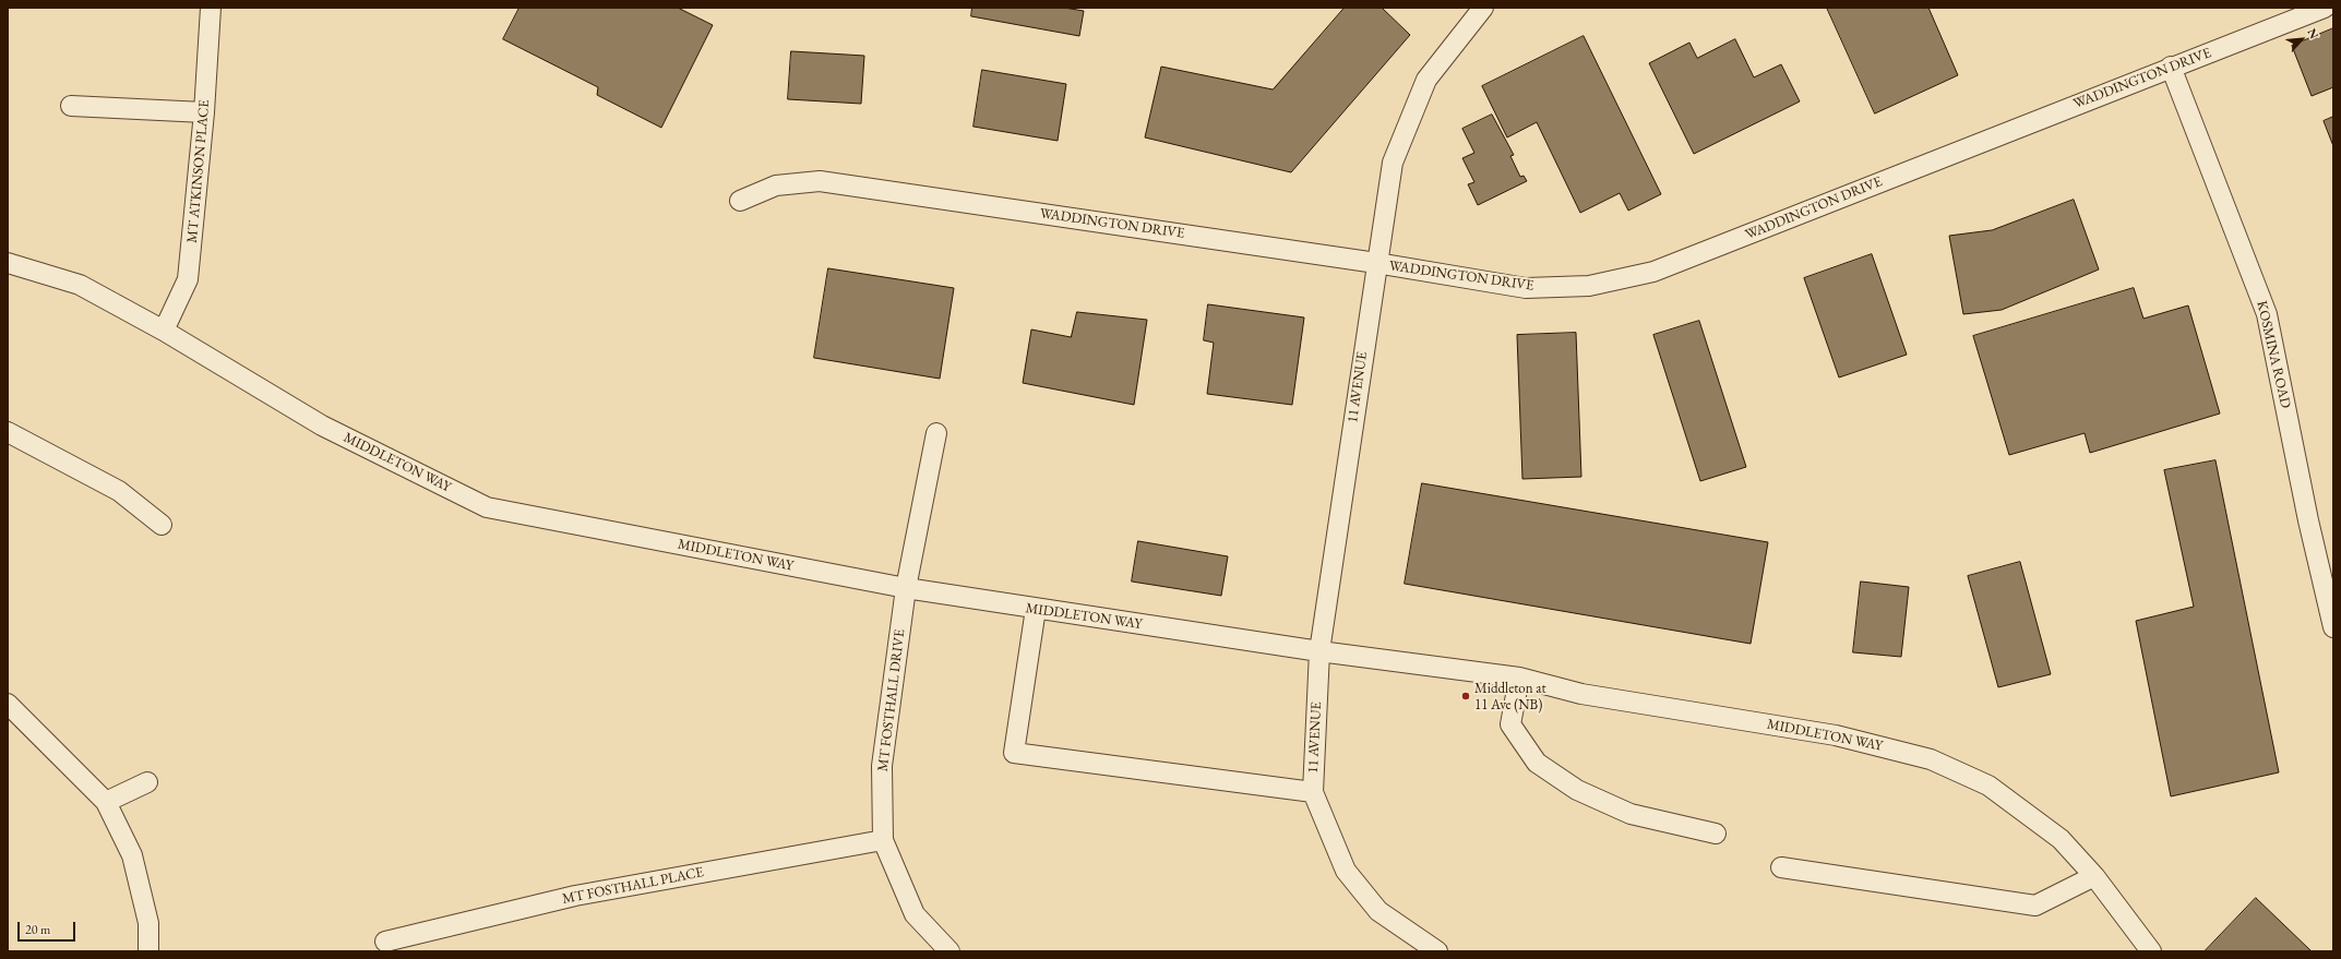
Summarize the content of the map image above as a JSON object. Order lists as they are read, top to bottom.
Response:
{
  "streets": {
    "street": [
      "WADDINGTON DRIVE",
      "MT ATKINSON PLACE",
      "KOSMINA ROAD",
      "11 AVENUE",
      "MIDDLETON WAY",
      "MT FOSTHALL DRIVE",
      "MT FOSTHALL PLACE"
    ]
  },
  "crossings": [
    ["WADDINGTON DRIVE", "KOSMINA ROAD"],
    ["WADDINGTON DRIVE", "11 AVENUE"],
    ["MT ATKINSON PLACE", "MIDDLETON WAY"],
    ["11 AVENUE", "MIDDLETON WAY"],
    ["MIDDLETON WAY", "MT FOSTHALL DRIVE"],
    ["MT FOSTHALL DRIVE", "MT FOSTHALL PLACE"]
  ],
  "places": ["Middleton at 11 Ave (NB)"],
  "scale_bar": "20 m",
  "north": "top right"
}
